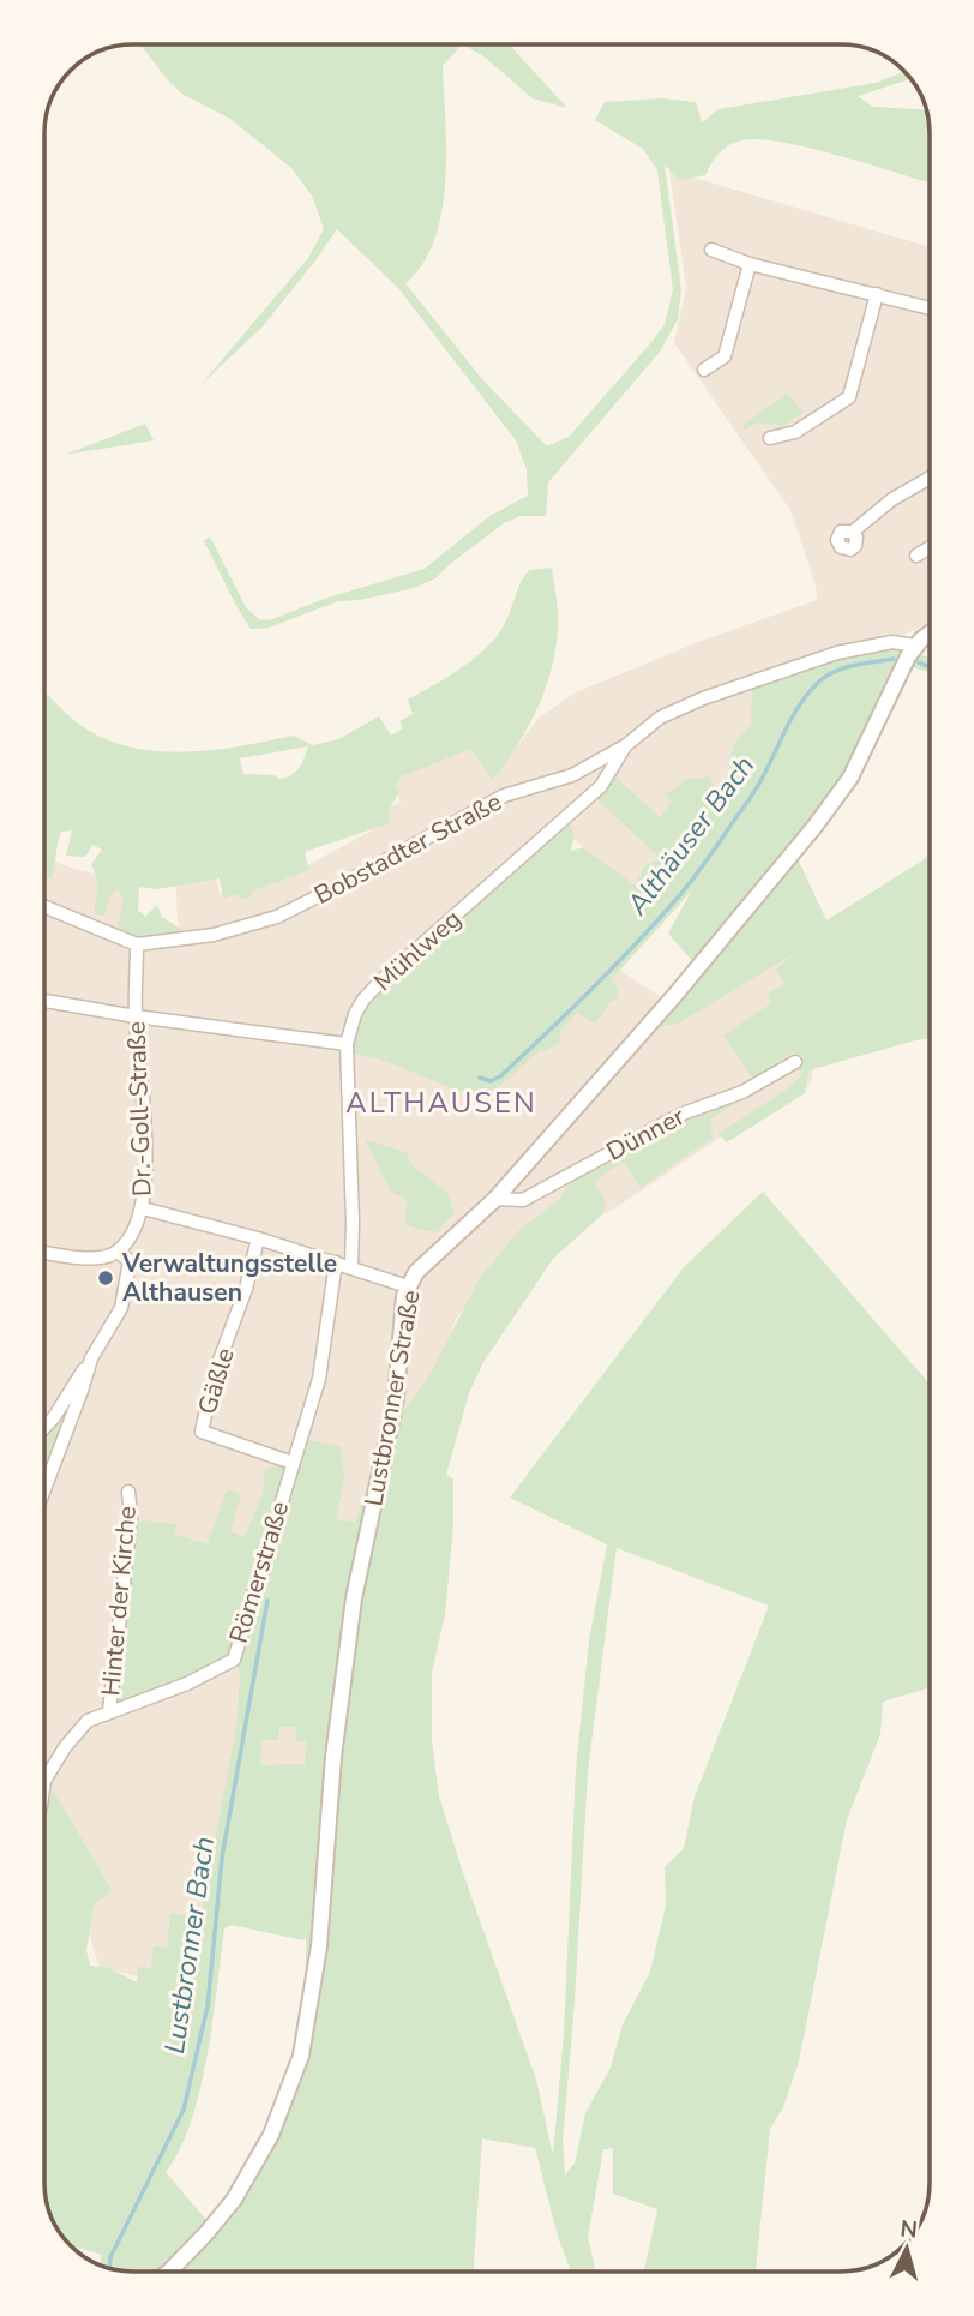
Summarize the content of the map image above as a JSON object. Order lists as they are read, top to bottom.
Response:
{
  "streets": {
    "street": [
      "Bobstadter Straße",
      "Mühlweg",
      "Dr.-Goll-Straße",
      "Dünner",
      "Gäßle",
      "Lustbronner Straße",
      "Römerstraße",
      "Hinter der Kirche"
    ]
  },
  "crossings": [
    ["Bobstadter Straße", "Mühlweg"],
    ["Bobstadter Straße", "Dr.-Goll-Straße"],
    ["Bobstadter Straße", "Lustbronner Straße"],
    ["Mühlweg", "Dr.-Goll-Straße"],
    ["Dr.-Goll-Straße", "Gäßle"],
    ["Dr.-Goll-Straße", "Lustbronner Straße"],
    ["Dr.-Goll-Straße", "Römerstraße"],
    ["Dünner", "Lustbronner Straße"],
    ["Gäßle", "Römerstraße"],
    ["Römerstraße", "Hinter der Kirche"]
  ],
  "districts": ["ALTHAUSEN"],
  "water": ["Althäuser Bach", "Lustbronner Bach"],
  "places": ["Verwaltungsstelle Althausen"],
  "north": "top"
}
